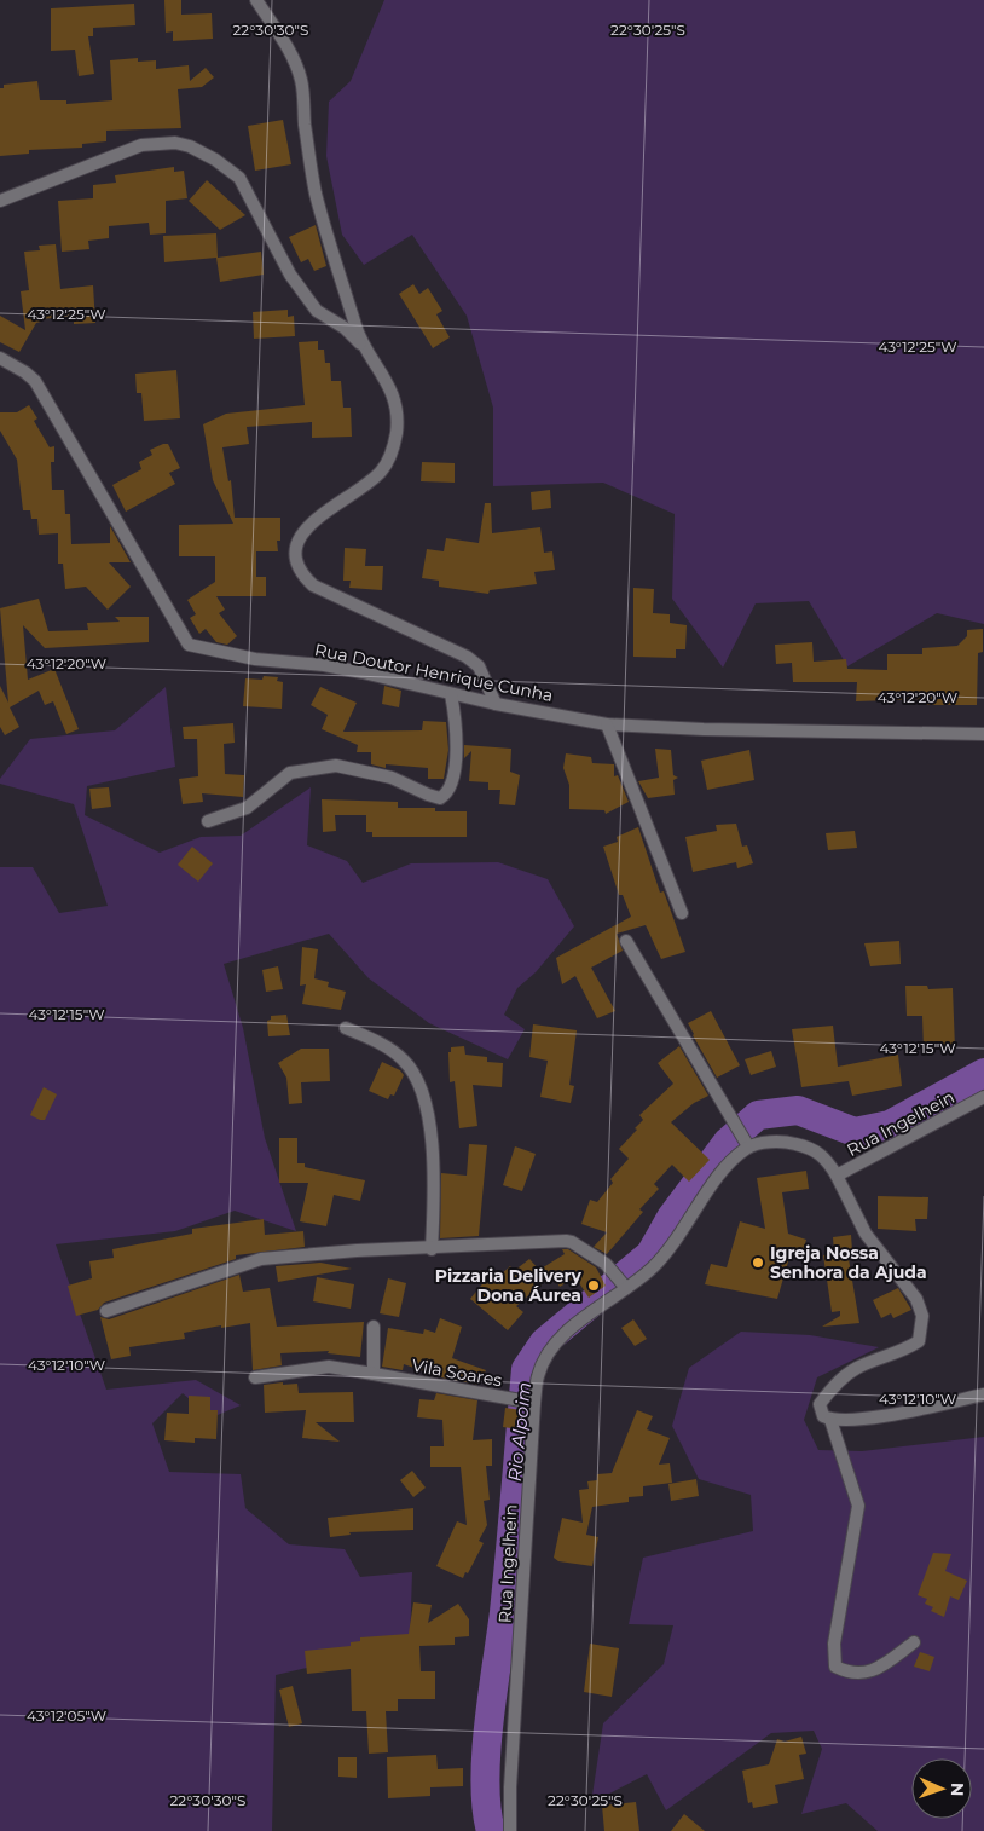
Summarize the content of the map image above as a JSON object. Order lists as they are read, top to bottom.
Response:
{
  "streets": {
    "street": ["Rua Doutor Henrique Cunha", "Rua Ingelhein", "Vila Soares"]
  },
  "crossings": [
    ["Rua Ingelhein", "Vila Soares"]
  ],
  "water": ["Rio Alpoim"],
  "places": ["Igreja Nossa Senhora da Ajuda", "Pizzaria Delivery Dona Áurea"],
  "north": "right",
  "coordinates": [
    "22°30'30\"S",
    "22°30'25\"S",
    "43°12'25\"W",
    "43°12'20\"W",
    "43°12'15\"W",
    "43°12'10\"W",
    "43°12'05\"W"
  ]
}
